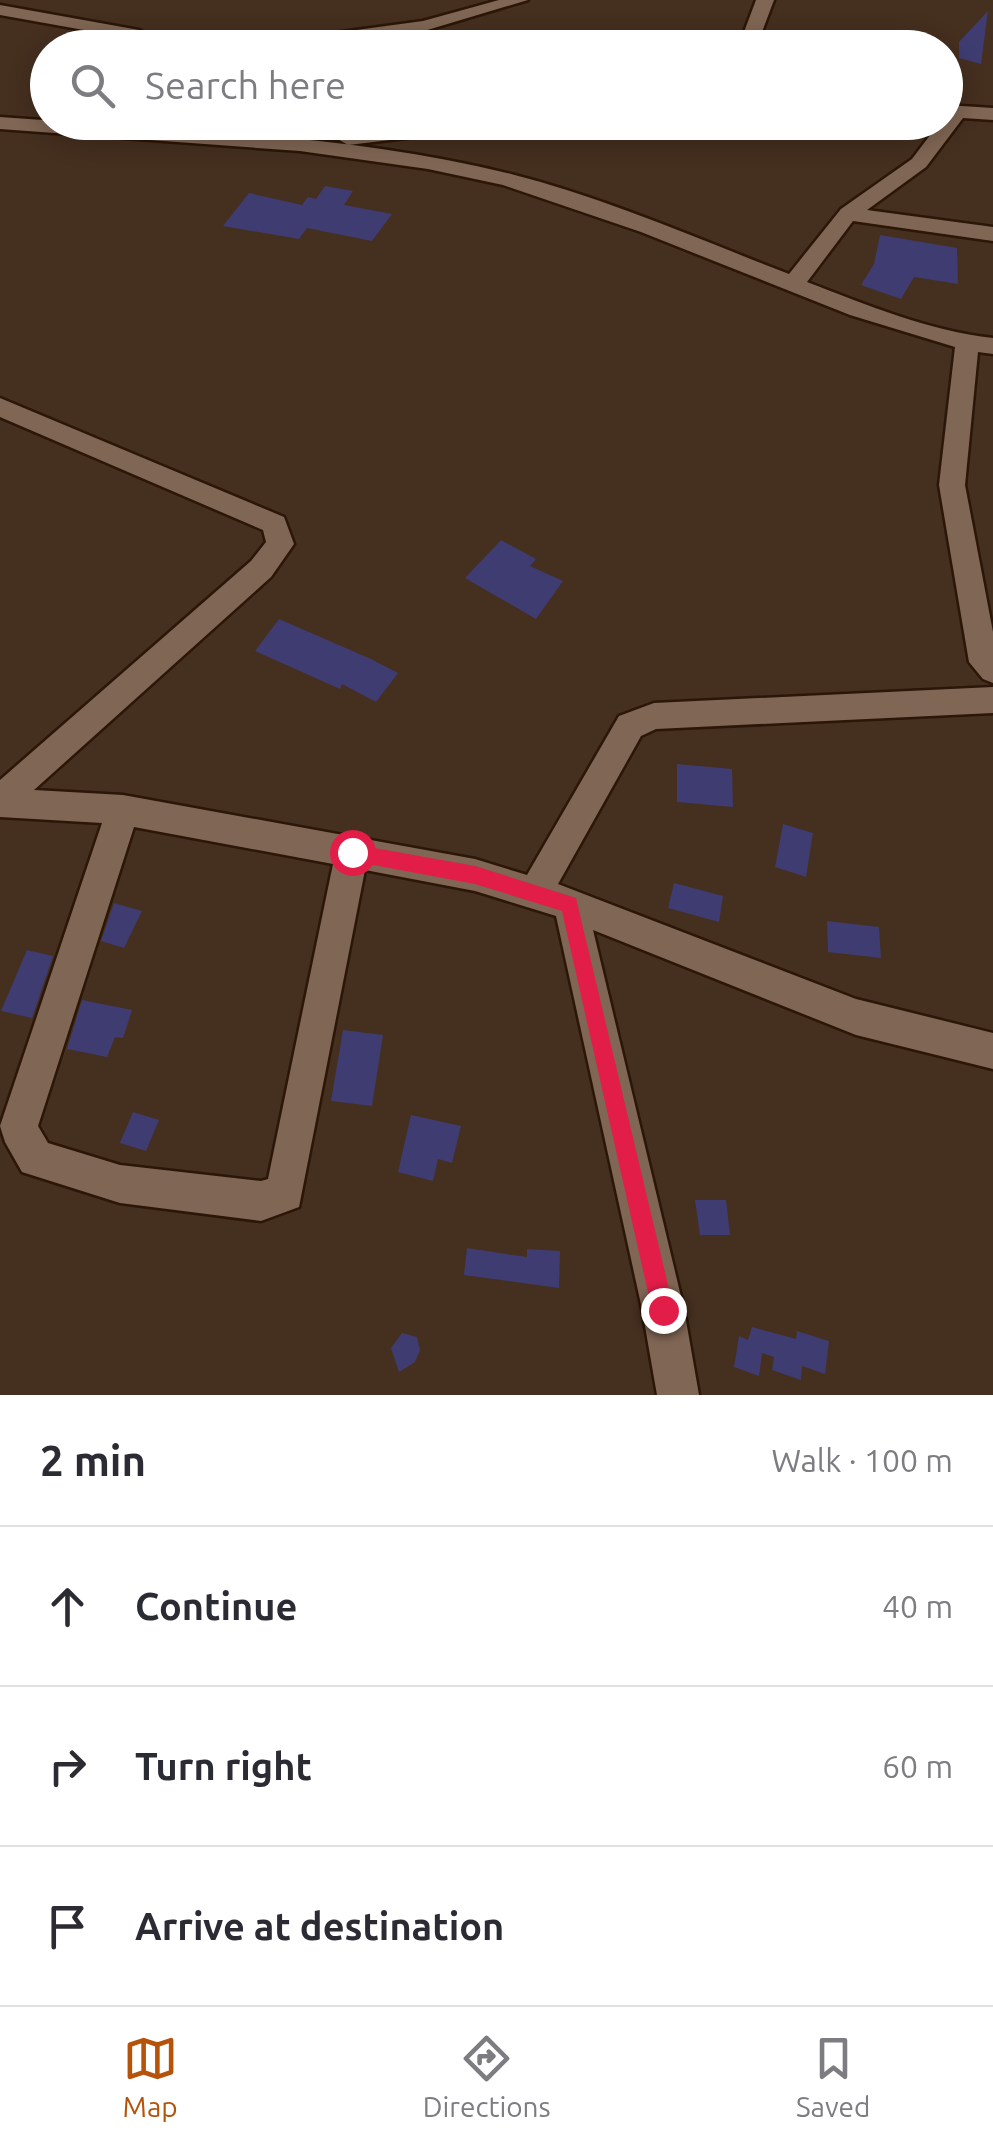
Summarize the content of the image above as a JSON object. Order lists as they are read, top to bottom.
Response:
{
  "page": {
    "search": "Search here",
    "heading": ["2 min", "Walk · 100 m"],
    "list": [
      ["Continue", "40 m"],
      ["Turn right", "60 m"],
      "Arrive at destination"
    ],
    "nav": ["Map", "Directions", "Saved"]
  }
}
